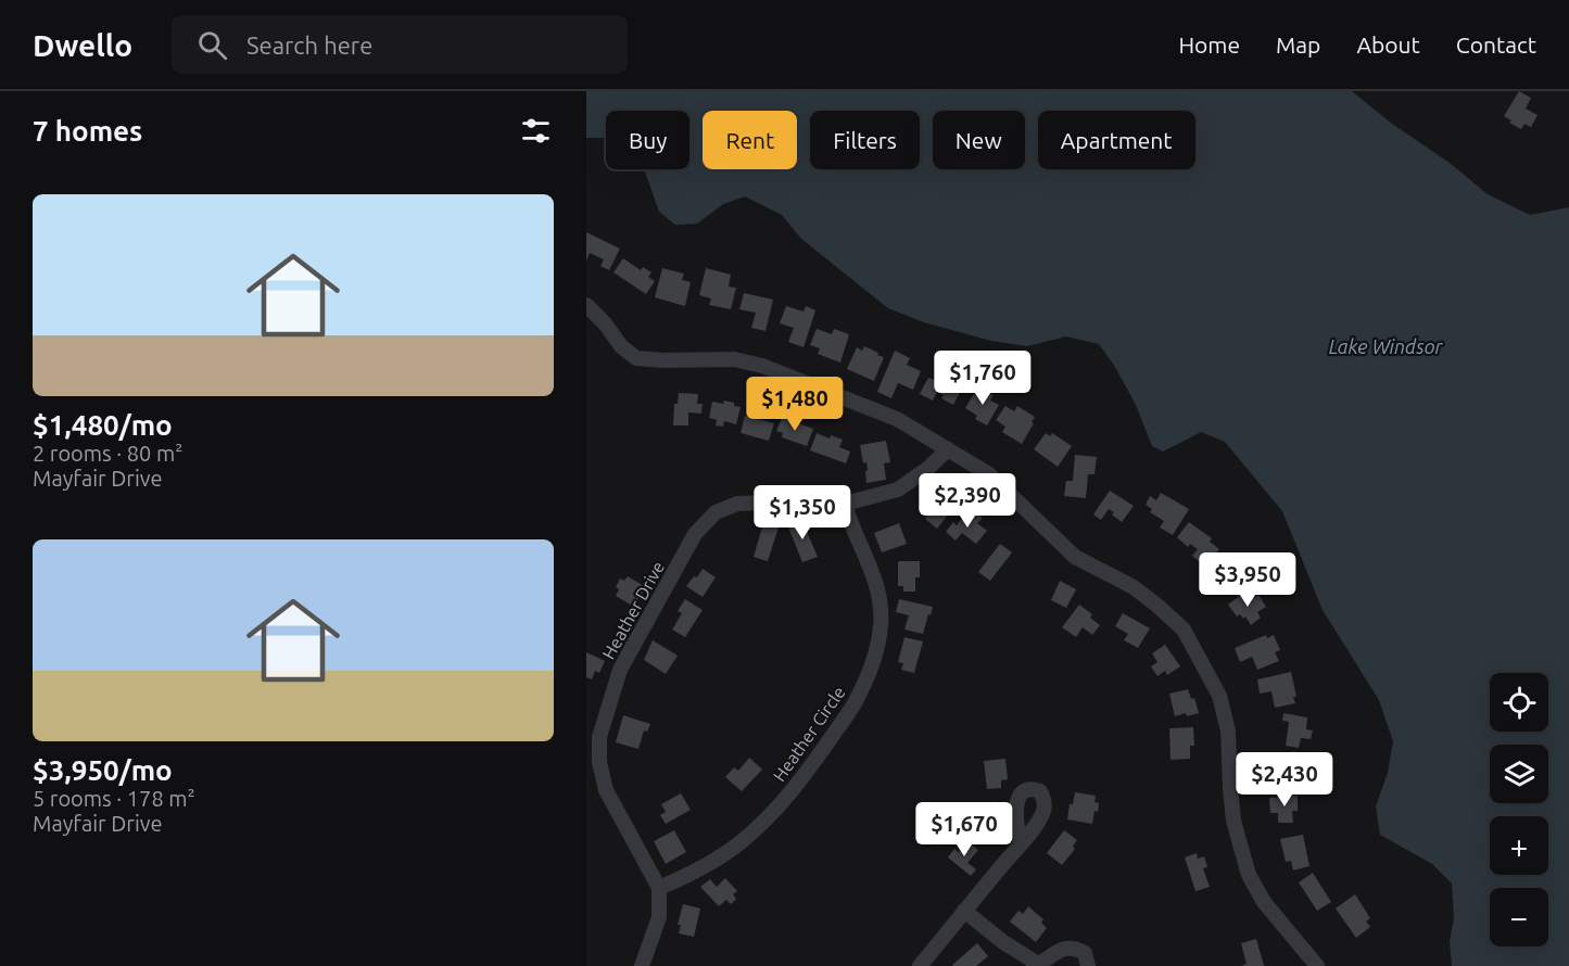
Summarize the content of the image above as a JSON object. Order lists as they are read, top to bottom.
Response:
{
  "streets": {
    "street": ["Heather Drive", "Heather Circle"]
  },
  "crossings": [
    ["Heather Drive", "Heather Circle"]
  ],
  "water": ["Lake Windsor"],
  "page": {
    "header": "Dwello",
    "search": "Search here",
    "nav": [
      "Home",
      "Map",
      "About",
      "Contact"
    ],
    "heading": "7 homes",
    "chip": [
      "Buy",
      "Rent",
      "Filters",
      "New",
      "Apartment"
    ],
    "list": [
      {
        "name": "$1,480/mo",
        "note": "2 rooms · 80 m² · Mayfair Drive"
      },
      {
        "name": "$3,950/mo",
        "note": "5 rooms · 178 m² · Mayfair Drive"
      }
    ],
    "price": [
      "$1,760",
      "$1,480",
      "$2,390",
      "$1,350",
      "$3,950",
      "$2,430",
      "$1,670"
    ],
    "map_buttons": ["+", "−"]
  }
}
